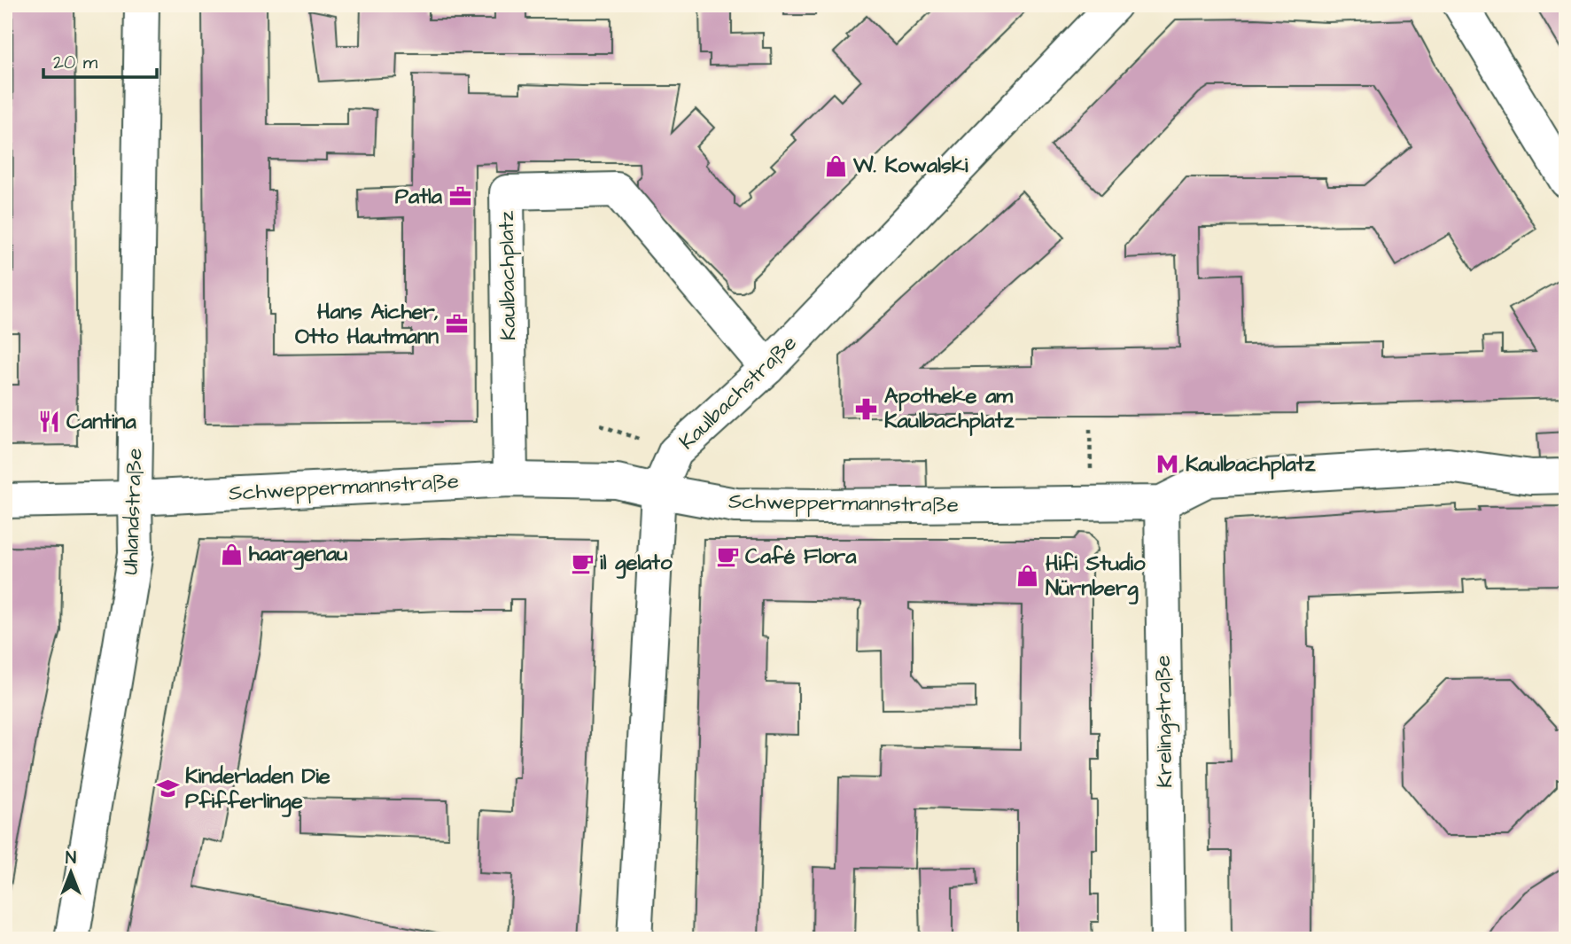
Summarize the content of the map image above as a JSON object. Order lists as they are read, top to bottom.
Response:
{
  "streets": {
    "street": [
      "Kaulbachplatz",
      "Kaulbachstraße",
      "Schweppermannstraße",
      "Uhlandstraße",
      "Krelingstraße"
    ]
  },
  "crossings": [
    ["Kaulbachplatz", "Kaulbachstraße"],
    ["Kaulbachplatz", "Schweppermannstraße"],
    ["Kaulbachstraße", "Schweppermannstraße"],
    ["Schweppermannstraße", "Uhlandstraße"],
    ["Schweppermannstraße", "Krelingstraße"]
  ],
  "places": {
    "shop": ["W. Kowalski", "haargenau", "Hifi Studio Nürnberg"],
    "office": ["Patla", "Hans Aicher, Otto Hautmann"],
    "pharmacy": ["Apotheke am Kaulbachplatz"],
    "restaurant": ["Cantina"],
    "metro station": ["Kaulbachplatz"],
    "cafe": ["Café Flora", "il gelato"],
    "school or university": ["Kinderladen Die Pfifferlinge"]
  },
  "scale_bar": "20 m",
  "north": "top"
}
